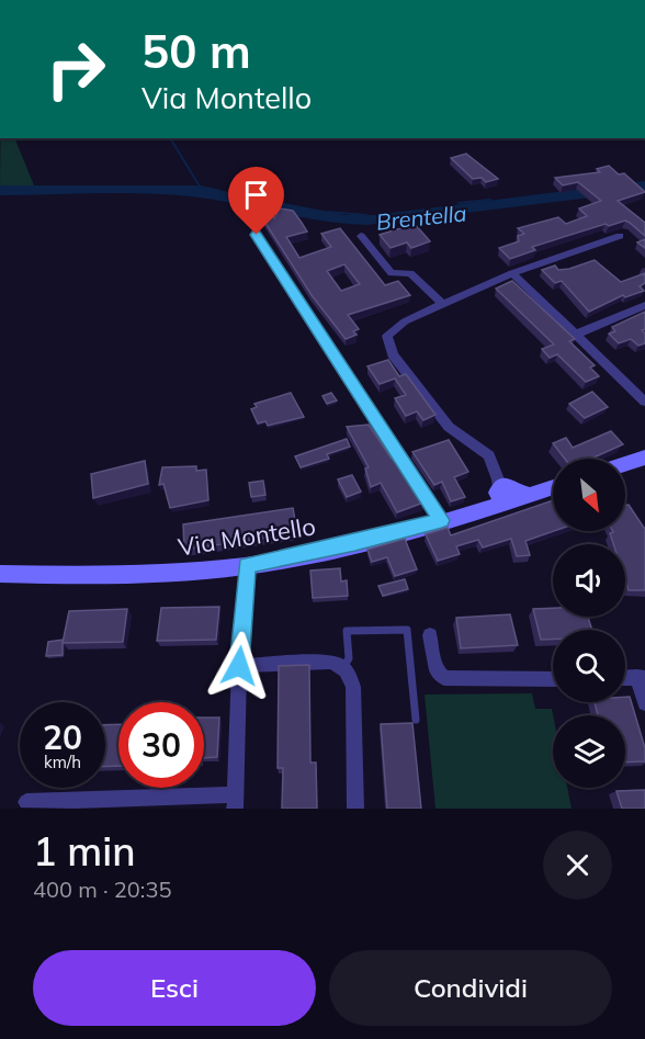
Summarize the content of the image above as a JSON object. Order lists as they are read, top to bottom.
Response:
{
  "streets": {
    "main road": ["Via Montello"]
  },
  "water": ["Brentella"],
  "north": "bottom right",
  "page": {
    "turn": ["50 m", "Via Montello"],
    "speed": "20 km/h",
    "limit": "30",
    "heading": ["1 min", "400 m · 20:35"],
    "buttons": ["Esci", "Condividi"]
  }
}
